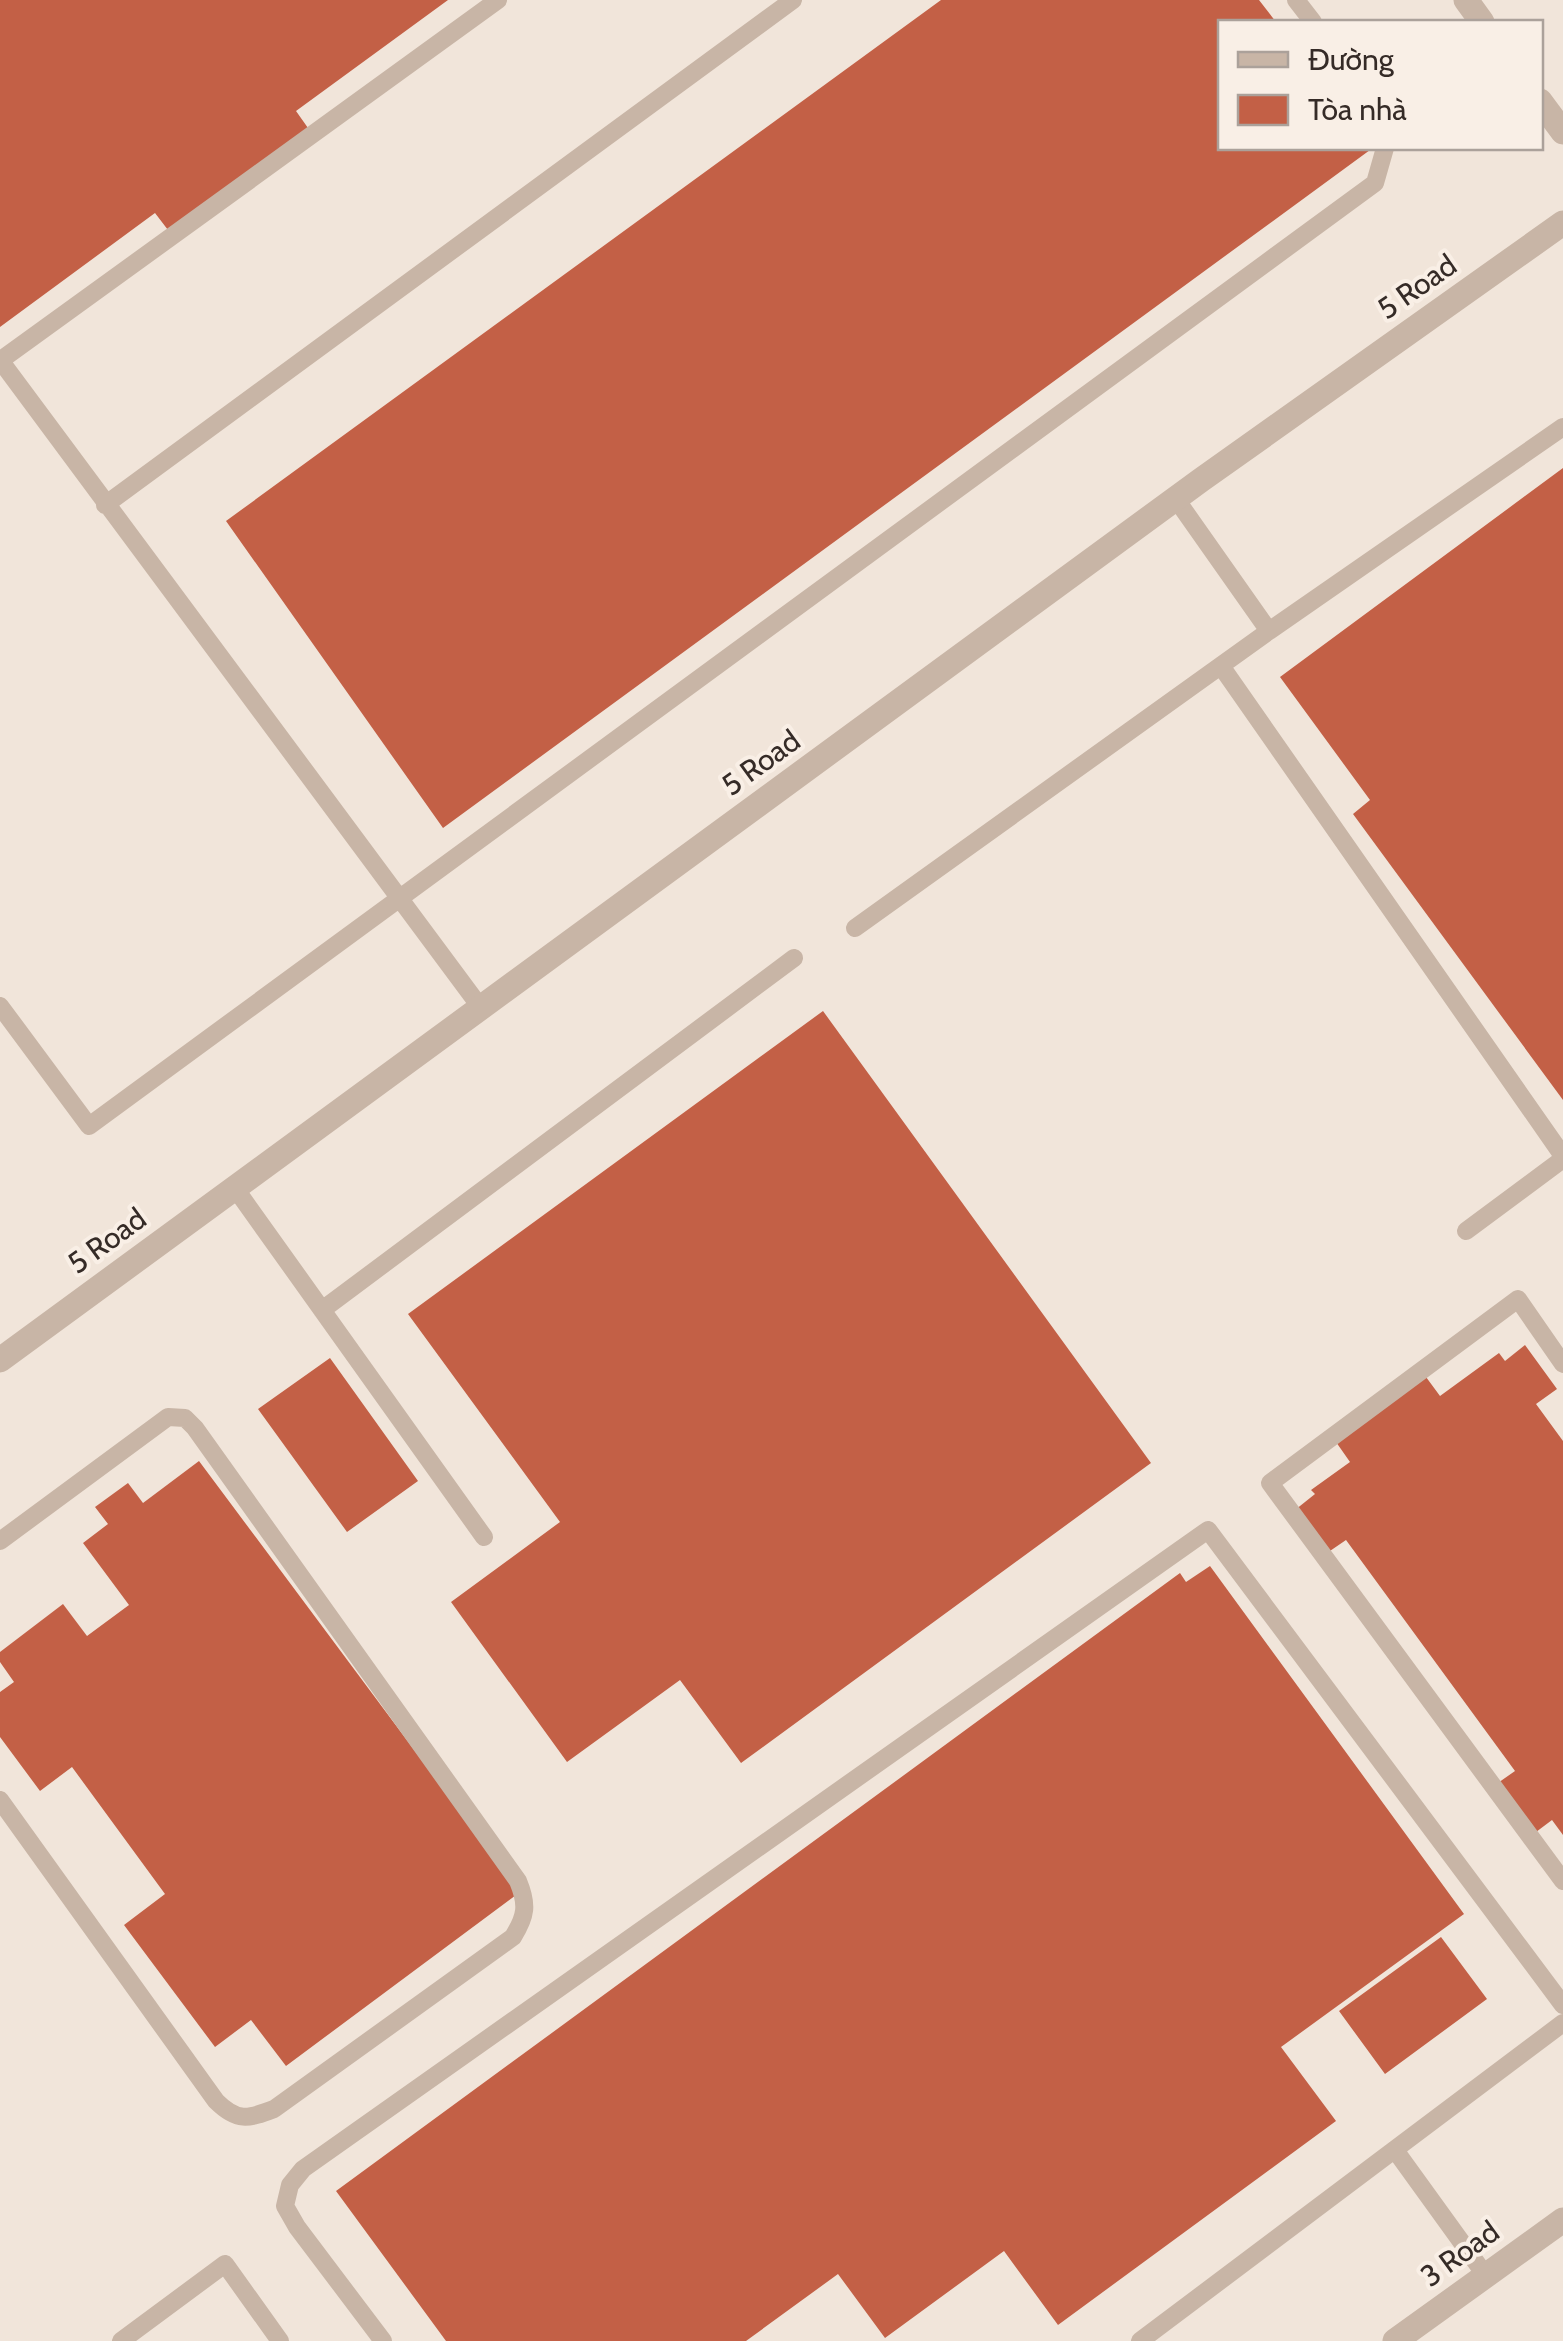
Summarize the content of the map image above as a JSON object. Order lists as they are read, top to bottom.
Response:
{
  "streets": {
    "street": ["5 Road", "3 Road"]
  },
  "legend": ["Đường", "Tòa nhà"]
}
